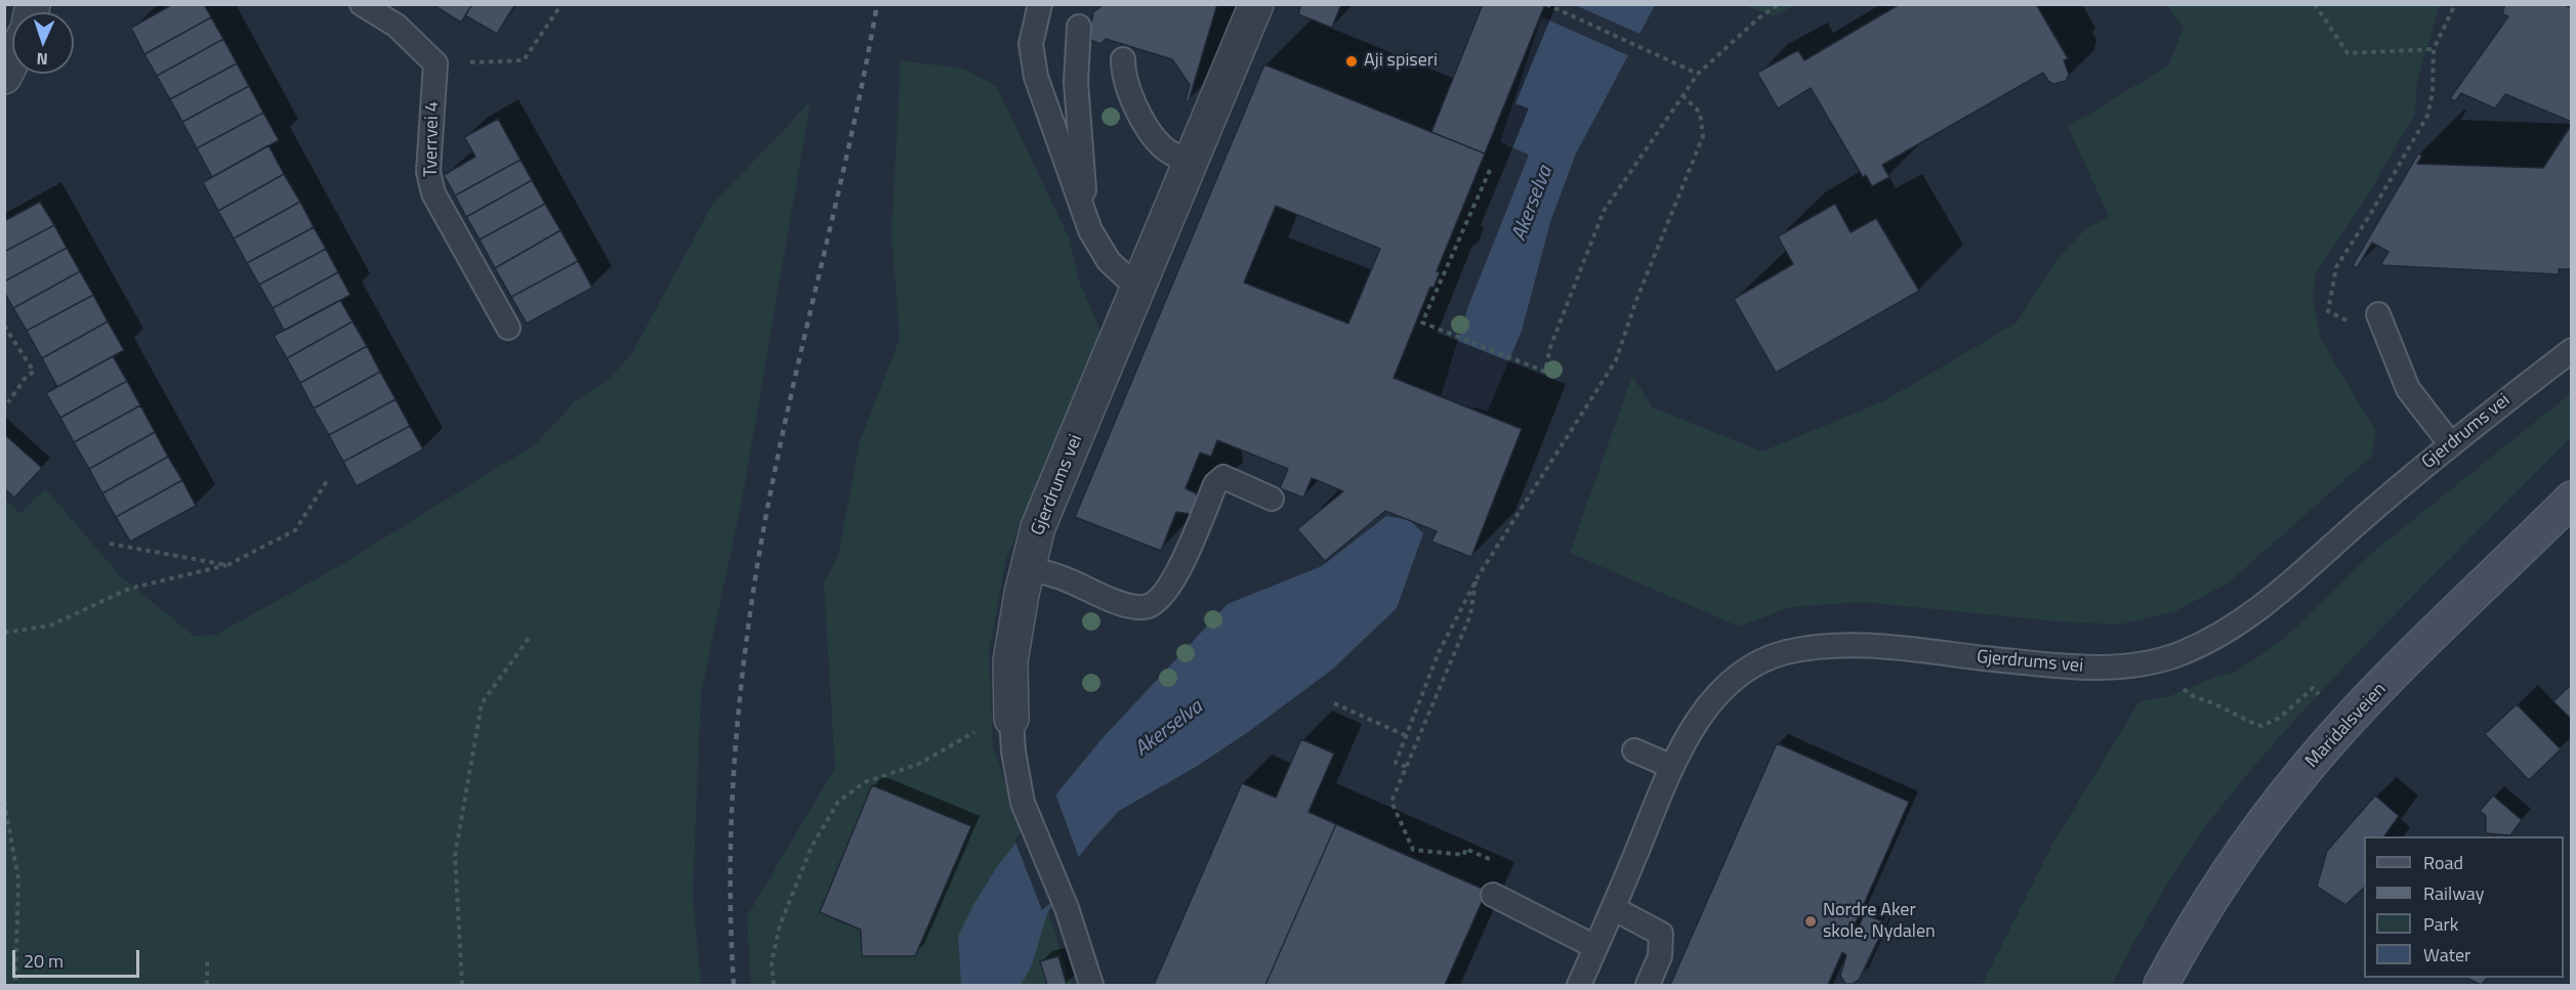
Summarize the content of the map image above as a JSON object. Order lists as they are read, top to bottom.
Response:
{
  "streets": {
    "main road": ["Maridalsveien"],
    "street": ["Gjerdrums vei"],
    "lane": ["Tverrvei 4"]
  },
  "water": ["Akerselva"],
  "places": ["Aji spiseri", "Nordre Aker skole, Nydalen"],
  "legend": [
    "Road",
    "Railway",
    "Park",
    "Water"
  ],
  "scale_bar": "20 m",
  "north": "bottom"
}
